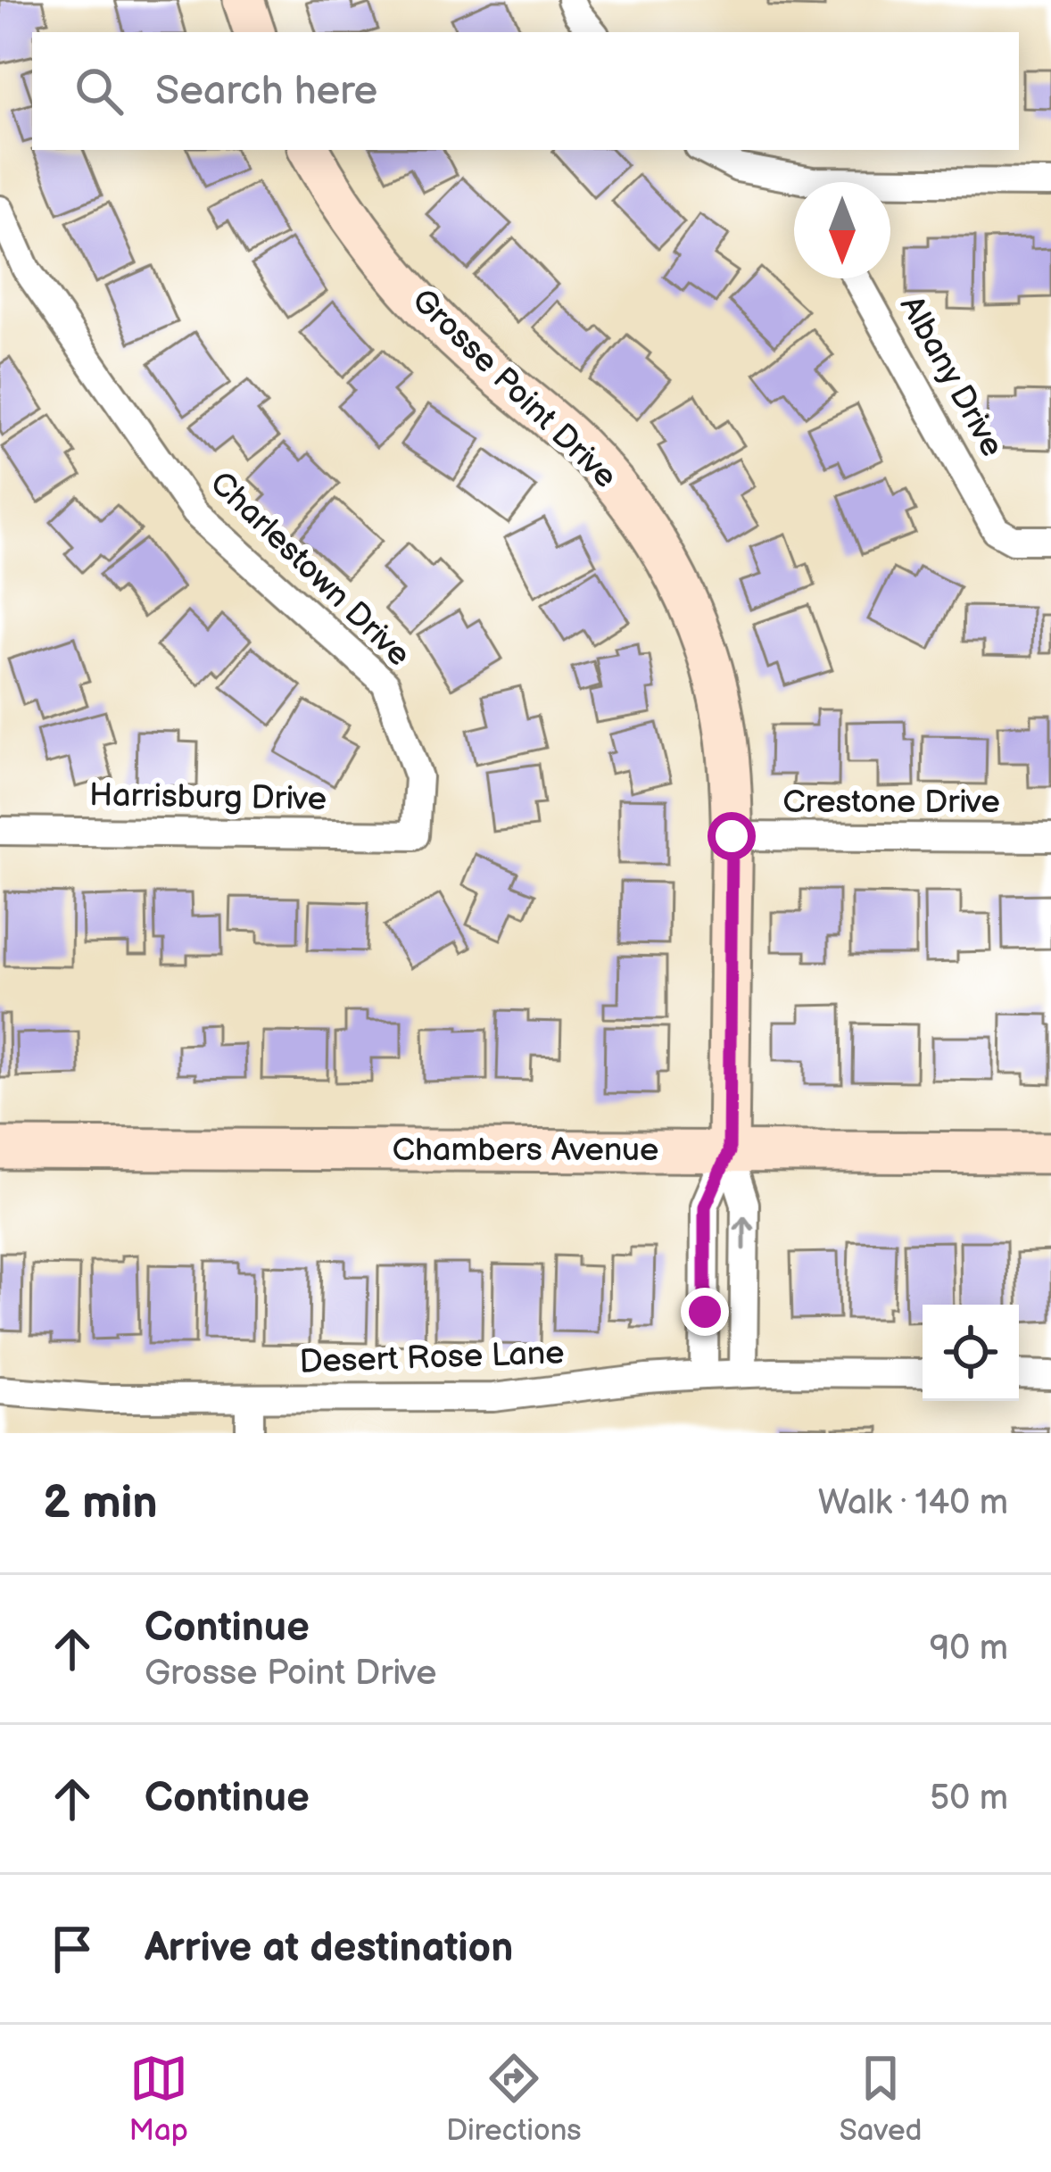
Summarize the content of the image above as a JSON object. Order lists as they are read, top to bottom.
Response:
{
  "streets": {
    "street": [
      "Albany Drive",
      "Grosse Point Drive",
      "Charlestown Drive",
      "Harrisburg Drive",
      "Crestone Drive",
      "Chambers Avenue",
      "Desert Rose Lane"
    ]
  },
  "crossings": [
    ["Grosse Point Drive", "Crestone Drive"],
    ["Grosse Point Drive", "Chambers Avenue"],
    ["Charlestown Drive", "Harrisburg Drive"]
  ],
  "north": "bottom",
  "page": {
    "search": "Search here",
    "heading": ["2 min", "Walk · 140 m"],
    "list": [
      ["Continue", "Grosse Point Drive", "90 m"],
      ["Continue", "50 m"],
      "Arrive at destination"
    ],
    "nav": ["Map", "Directions", "Saved"]
  }
}
